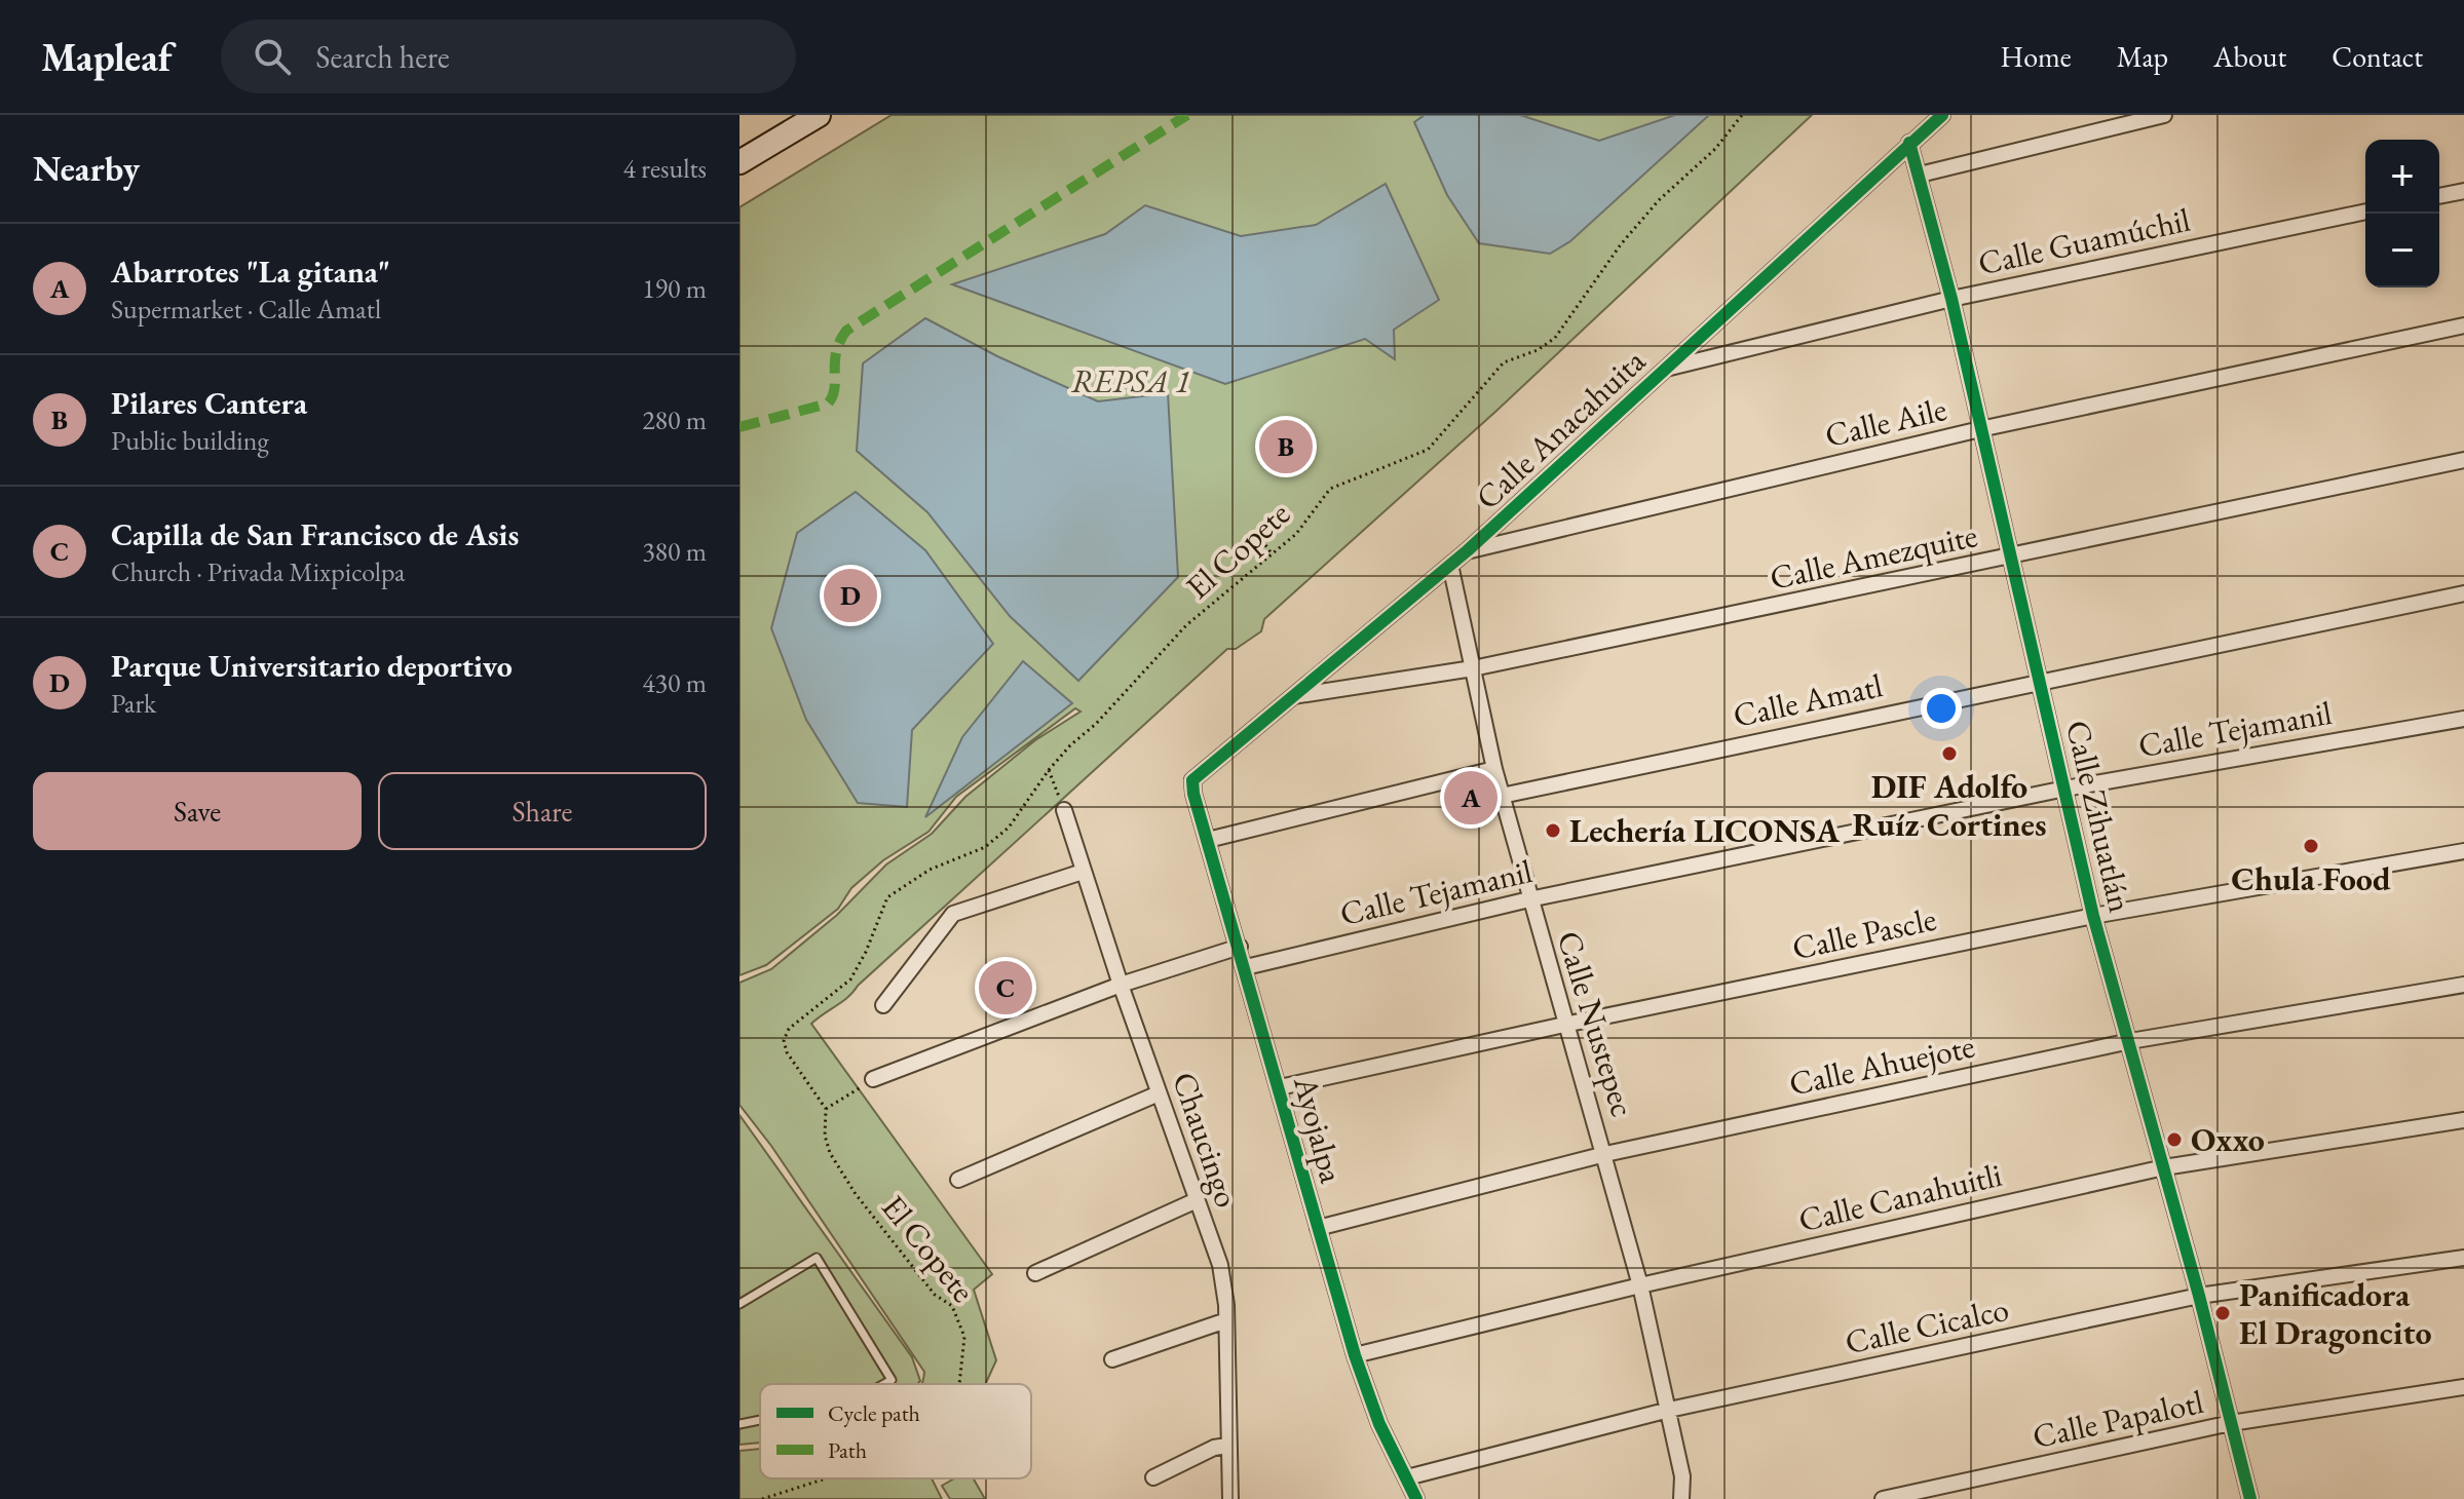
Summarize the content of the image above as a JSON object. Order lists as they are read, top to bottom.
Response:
{
  "streets": {
    "street": [
      "Calle Guamúchil",
      "Calle Aile",
      "Calle Anacahuita",
      "Calle Amezquite",
      "Calle Amatl",
      "Calle Tejamanil",
      "Calle Zihuatlán",
      "Calle Pascle",
      "Calle Nustepec",
      "Calle Ahuejote",
      "Ayojalpa",
      "Chaucingo",
      "Calle Canahuitli",
      "Calle Cicalco",
      "Calle Papalotl"
    ],
    "path": ["El Copete"]
  },
  "crossings": [
    ["Calle Guamúchil", "Calle Anacahuita"],
    ["Calle Guamúchil", "Calle Zihuatlán"],
    ["Calle Aile", "Calle Anacahuita"],
    ["Calle Aile", "Calle Zihuatlán"],
    ["Calle Anacahuita", "Calle Amezquite"],
    ["Calle Anacahuita", "Calle Zihuatlán"],
    ["Calle Anacahuita", "Calle Nustepec"],
    ["Calle Anacahuita", "Ayojalpa"],
    ["Calle Amezquite", "Calle Zihuatlán"],
    ["Calle Amezquite", "Calle Nustepec"],
    ["Calle Amatl", "Calle Zihuatlán"],
    ["Calle Amatl", "Calle Nustepec"],
    ["Calle Tejamanil", "Calle Zihuatlán"],
    ["Calle Tejamanil", "Calle Nustepec"],
    ["Calle Tejamanil", "Ayojalpa"],
    ["Calle Zihuatlán", "Calle Pascle"],
    ["Calle Zihuatlán", "Calle Ahuejote"],
    ["Calle Zihuatlán", "Calle Canahuitli"],
    ["Calle Zihuatlán", "Calle Cicalco"],
    ["Calle Zihuatlán", "Calle Papalotl"],
    ["Calle Pascle", "Calle Nustepec"],
    ["Calle Pascle", "Ayojalpa"],
    ["Calle Nustepec", "Calle Ahuejote"],
    ["Calle Nustepec", "Calle Canahuitli"],
    ["Calle Nustepec", "Calle Cicalco"],
    ["Calle Ahuejote", "Ayojalpa"],
    ["Ayojalpa", "Calle Canahuitli"],
    ["Ayojalpa", "Calle Cicalco"]
  ],
  "parks": ["REPSA 1"],
  "places": [
    "DIF Adolfo Ruíz Cortines",
    "Lechería LICONSA",
    "Chula Food",
    "Oxxo",
    "Panificadora El Dragoncito"
  ],
  "legend": ["Cycle path", "Path"],
  "page": {
    "header": "Mapleaf",
    "search": "Search here",
    "nav": [
      "Home",
      "Map",
      "About",
      "Contact"
    ],
    "heading": ["Nearby", "4 results"],
    "map_buttons": ["+", "−"],
    "list": [
      {
        "mark": "A",
        "name": "Abarrotes \"La gitana\"",
        "note": "Supermarket · Calle Amatl",
        "value": "190 m"
      },
      {
        "mark": "B",
        "name": "Pilares Cantera",
        "note": "Public building",
        "value": "280 m"
      },
      {
        "mark": "C",
        "name": "Capilla de San Francisco de Asis",
        "note": "Church · Privada Mixpicolpa",
        "value": "380 m"
      },
      {
        "mark": "D",
        "name": "Parque Universitario deportivo",
        "note": "Park",
        "value": "430 m"
      }
    ],
    "pins": [
      "B",
      "D",
      "A",
      "C"
    ],
    "buttons": ["Save", "Share"]
  }
}
